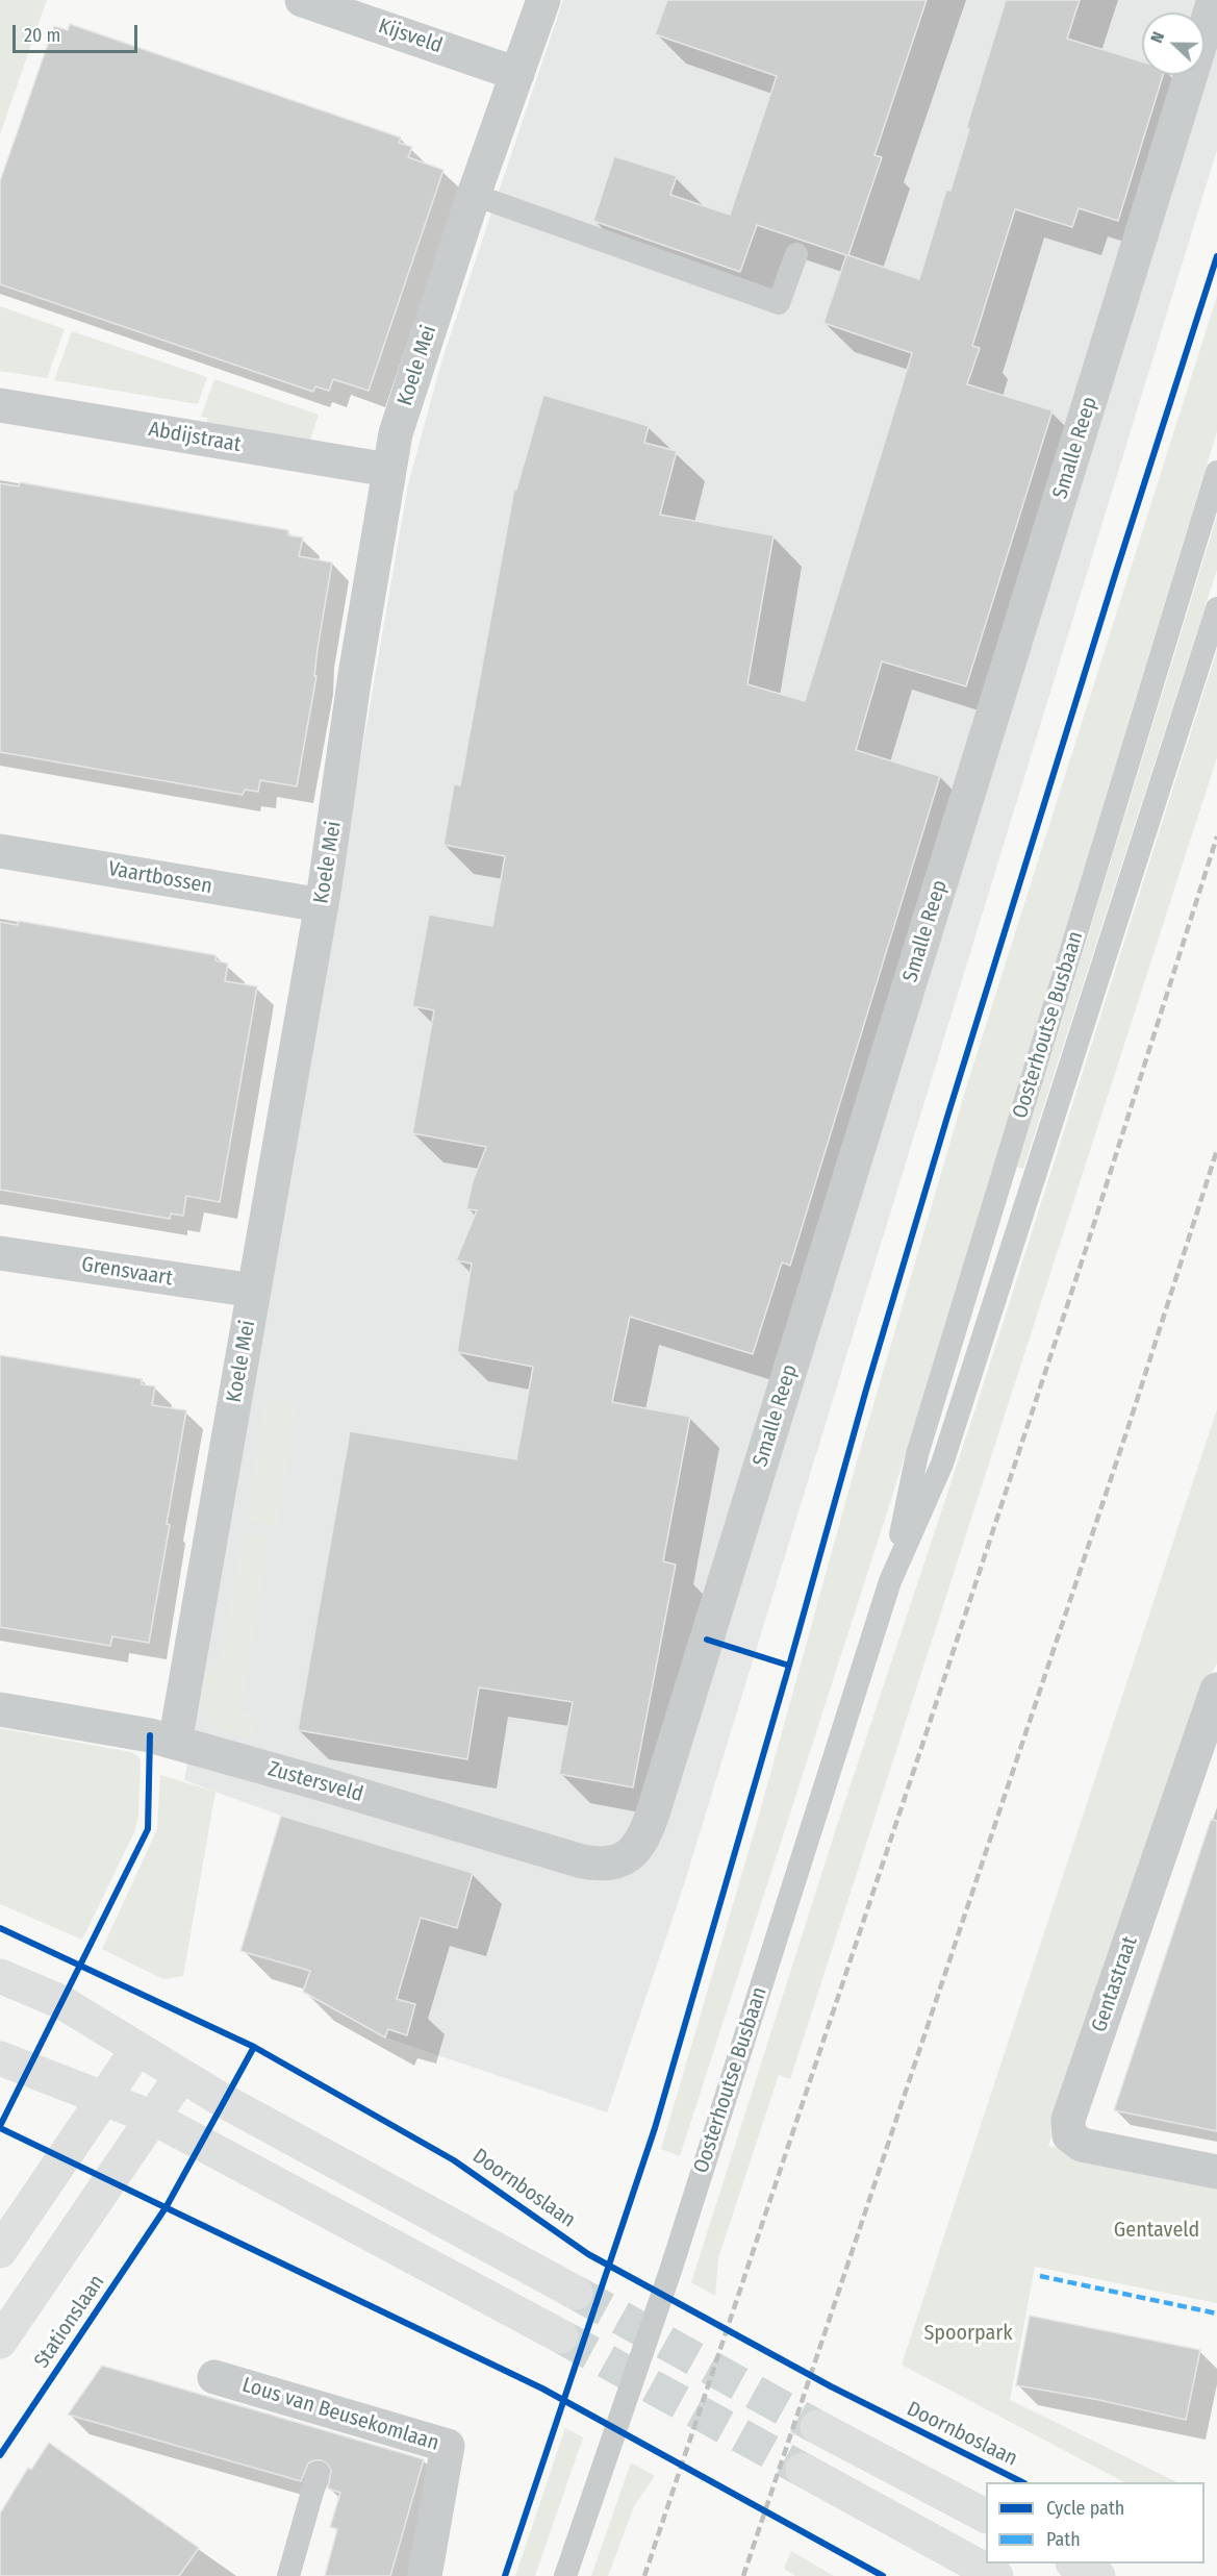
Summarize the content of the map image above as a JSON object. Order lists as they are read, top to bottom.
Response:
{
  "streets": {
    "street": [
      "Kijsveld",
      "Koele Mei",
      "Abdijstraat",
      "Smalle Reep",
      "Vaartbossen",
      "Grensvaart",
      "Zustersveld",
      "Gentastraat",
      "Lous van Beusekomlaan"
    ],
    "lane": ["Oosterhoutse Busbaan"],
    "cycle path": ["Doornboslaan", "Stationslaan"]
  },
  "crossings": [
    ["Kijsveld", "Koele Mei"],
    ["Koele Mei", "Abdijstraat"],
    ["Koele Mei", "Vaartbossen"],
    ["Koele Mei", "Grensvaart"],
    ["Koele Mei", "Zustersveld"],
    ["Smalle Reep", "Zustersveld"]
  ],
  "parks": ["Gentaveld", "Spoorpark"],
  "legend": ["Cycle path", "Path"],
  "scale_bar": "20 m",
  "north": "left"
}
